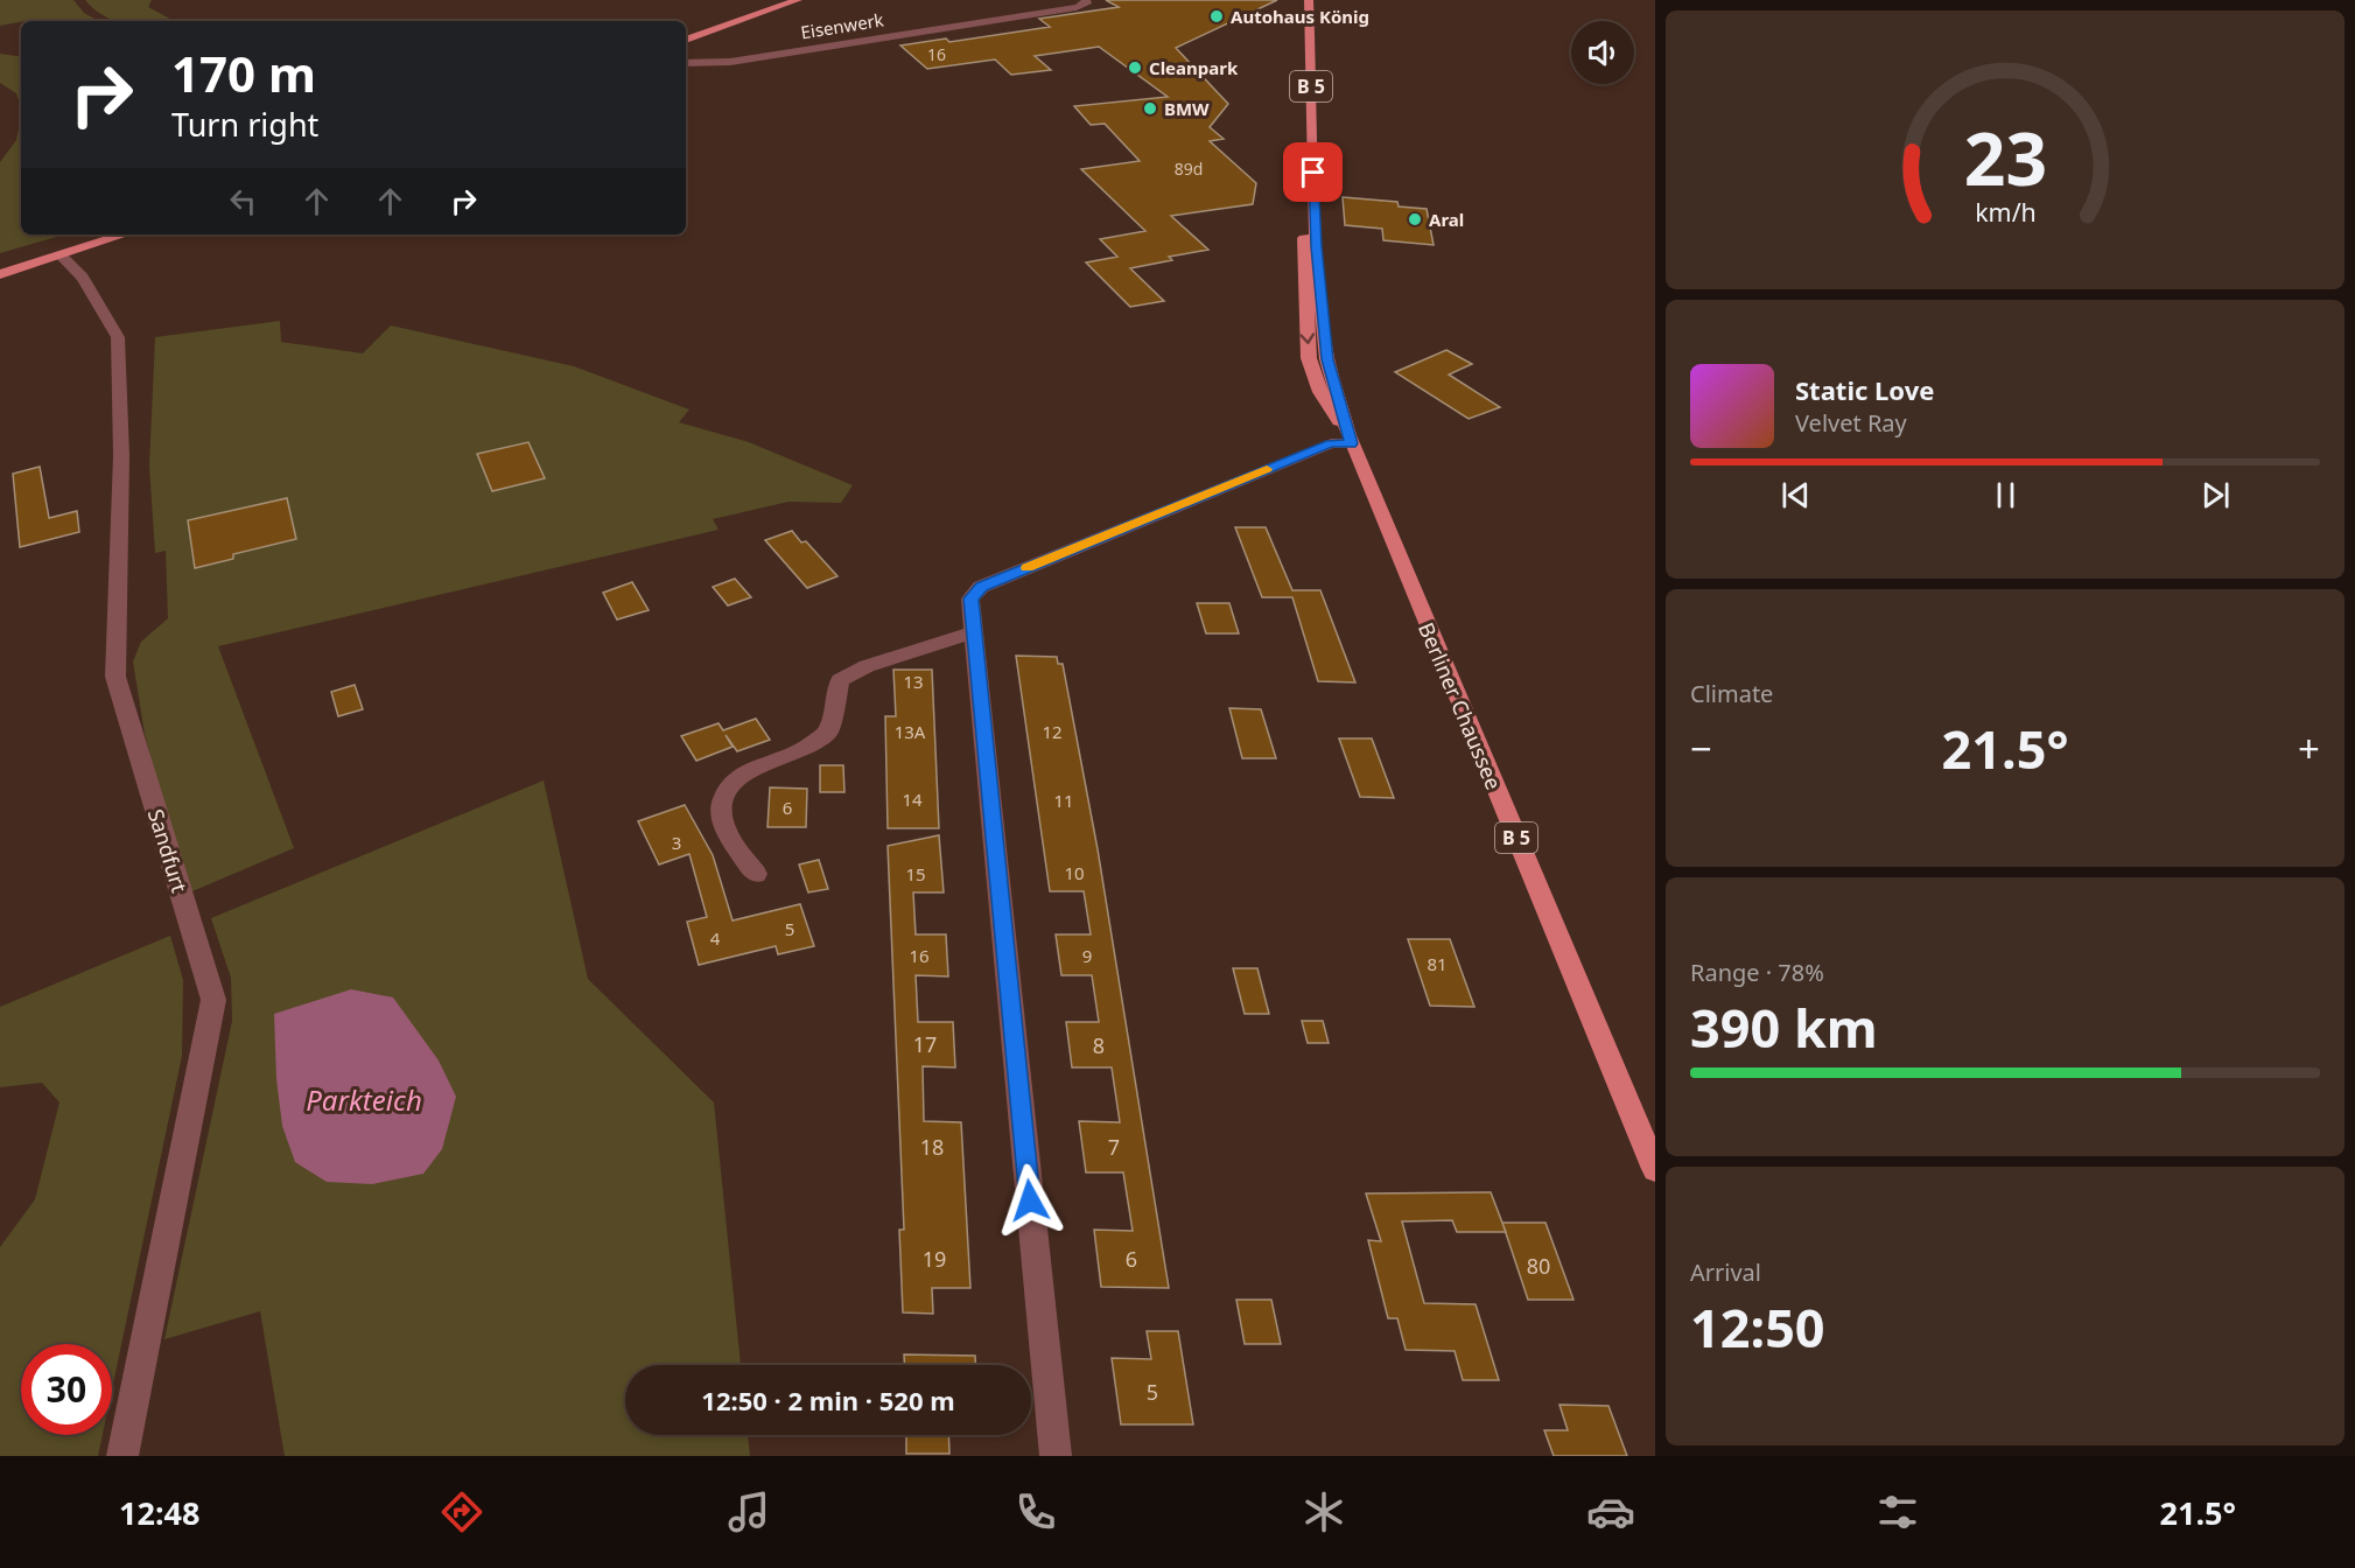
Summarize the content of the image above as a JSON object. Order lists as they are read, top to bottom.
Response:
{
  "streets": {
    "main road": ["B 5", "Berliner Chaussee"],
    "street": ["Eisenwerk", "Sandfurt"]
  },
  "water": ["Parkteich"],
  "places": [
    "Autohaus König",
    "Cleanpark",
    "BMW",
    "Aral"
  ],
  "house_numbers": [
    "16",
    "89d",
    "13",
    "13A",
    "12",
    "14",
    "11",
    "6",
    "3",
    "10",
    "15",
    "5",
    "4",
    "16",
    "9",
    "81",
    "17",
    "8",
    "18",
    "7",
    "19",
    "6",
    "80",
    "5"
  ],
  "page": {
    "turn": ["170 m", "Turn right"],
    "song": ["Static Love", "Velvet Ray"],
    "tile": [
      "Climate",
      ["Range · 78%", "390 km"],
      ["Arrival", "12:50"]
    ],
    "heat": ["−", "21.5°", "+"],
    "limit": "30",
    "trip": "12:50 · 2 min · 520 m",
    "tabs": ["12:48", "21.5°"],
    "gauge": ["23", "km/h"]
  }
}
